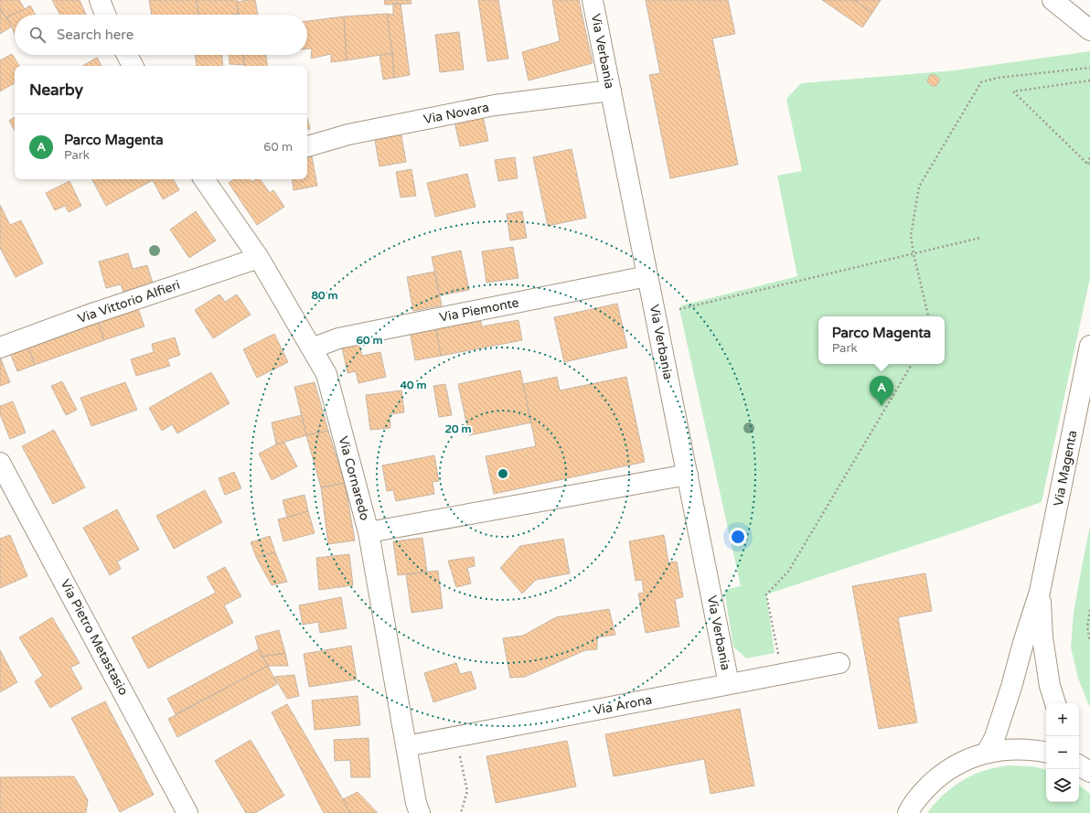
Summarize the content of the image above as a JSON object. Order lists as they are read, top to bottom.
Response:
{
  "streets": {
    "street": [
      "Via Verbania",
      "Via Novara",
      "Via Vittorio Alfieri",
      "Via Piemonte",
      "Via Magenta",
      "Via Cornaredo",
      "Via Pietro Metastasio",
      "Via Arona"
    ]
  },
  "crossings": [
    ["Via Verbania", "Via Novara"],
    ["Via Verbania", "Via Piemonte"],
    ["Via Verbania", "Via Arona"],
    ["Via Vittorio Alfieri", "Via Cornaredo"],
    ["Via Piemonte", "Via Cornaredo"],
    ["Via Cornaredo", "Via Arona"]
  ],
  "page": {
    "search": "Search here",
    "heading": "Nearby",
    "list": [
      {
        "mark": "A",
        "name": "Parco Magenta",
        "note": "Park",
        "value": "60 m"
      }
    ],
    "popup": ["Parco Magenta", "Park"],
    "pins": "A",
    "map_buttons": ["+", "−"]
  },
  "rings": [
    "80 m",
    "60 m",
    "40 m",
    "20 m"
  ]
}
